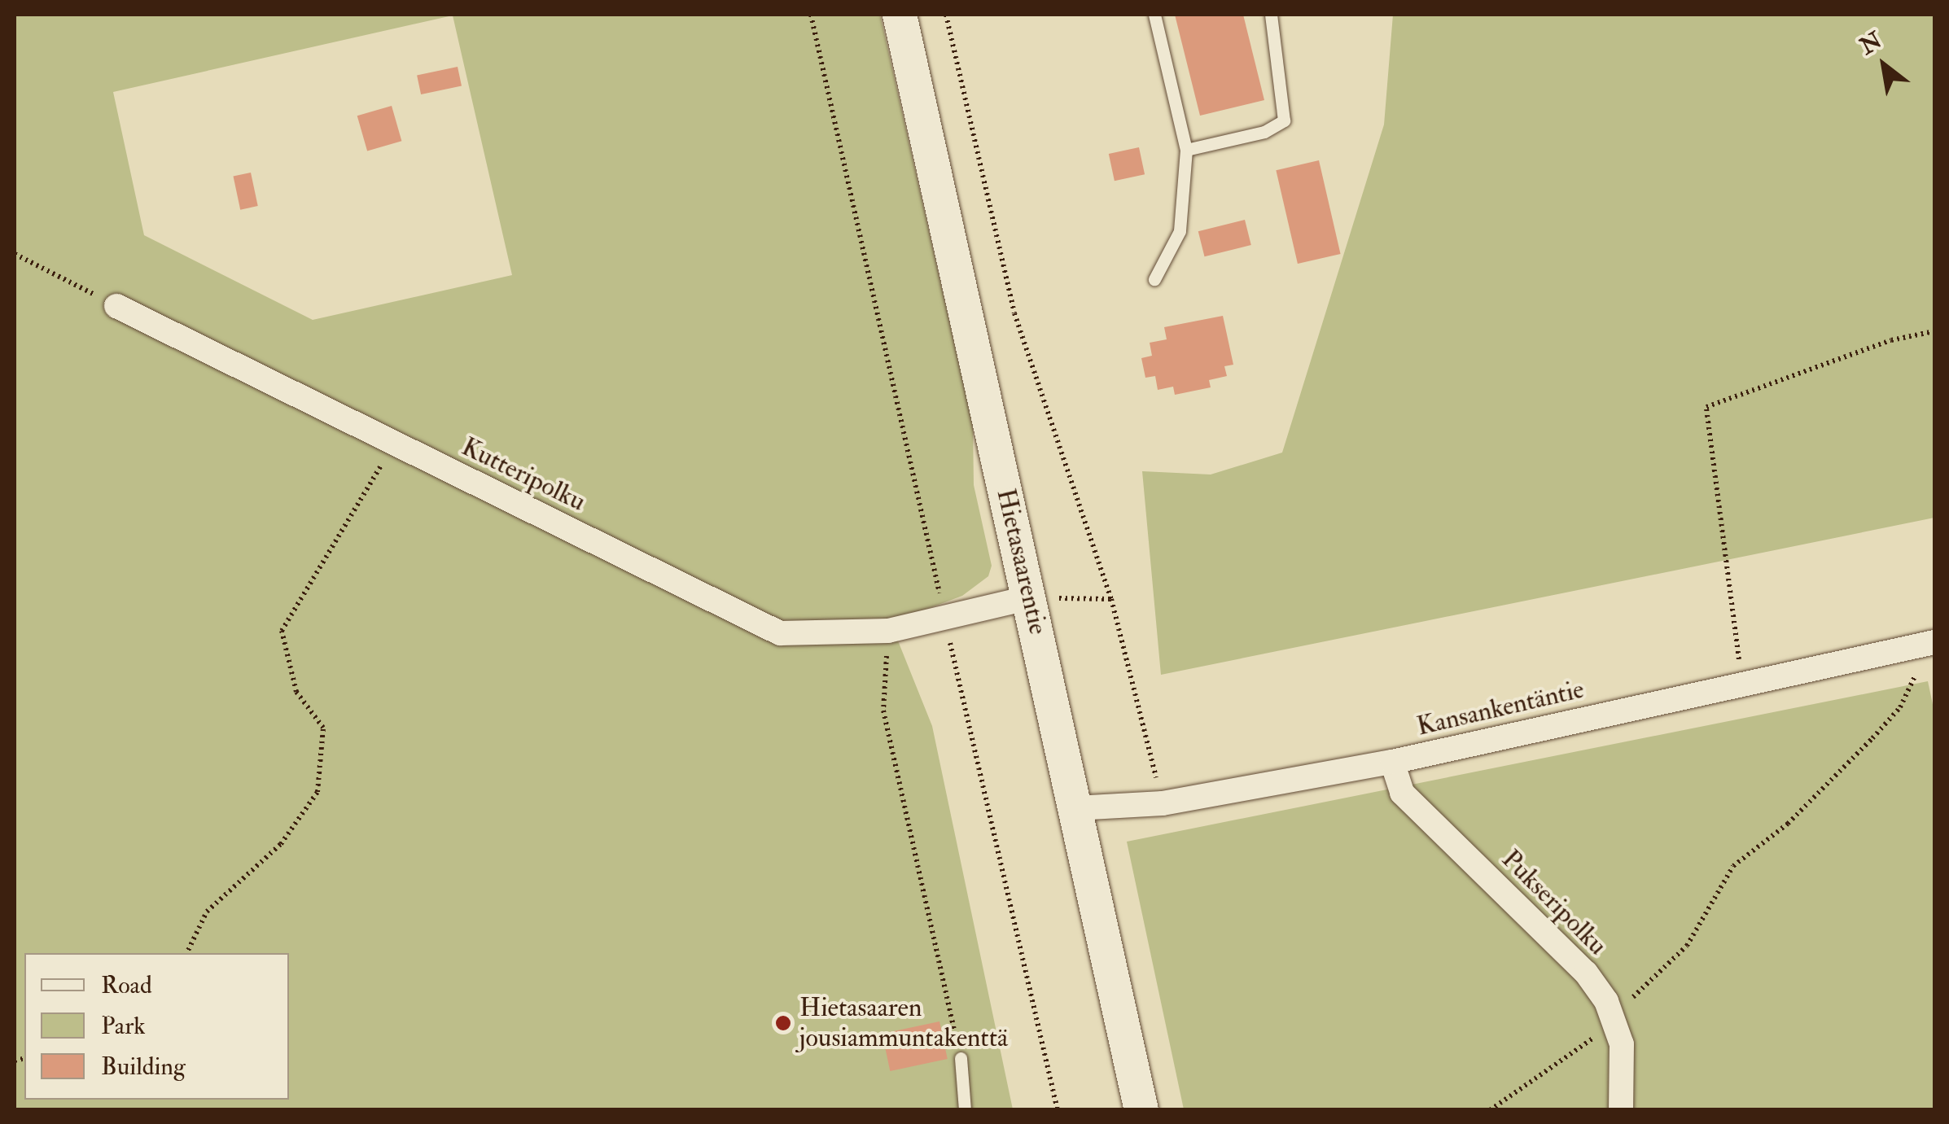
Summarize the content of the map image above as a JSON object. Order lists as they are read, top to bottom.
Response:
{
  "streets": {
    "street": [
      "Kutteripolku",
      "Hietasaarentie",
      "Kansankentäntie",
      "Pukseripolku"
    ]
  },
  "crossings": [
    ["Kutteripolku", "Hietasaarentie"],
    ["Hietasaarentie", "Kansankentäntie"],
    ["Kansankentäntie", "Pukseripolku"]
  ],
  "places": ["Hietasaaren jousiammuntakenttä"],
  "legend": ["Road", "Park", "Building"],
  "north": "top left"
}
